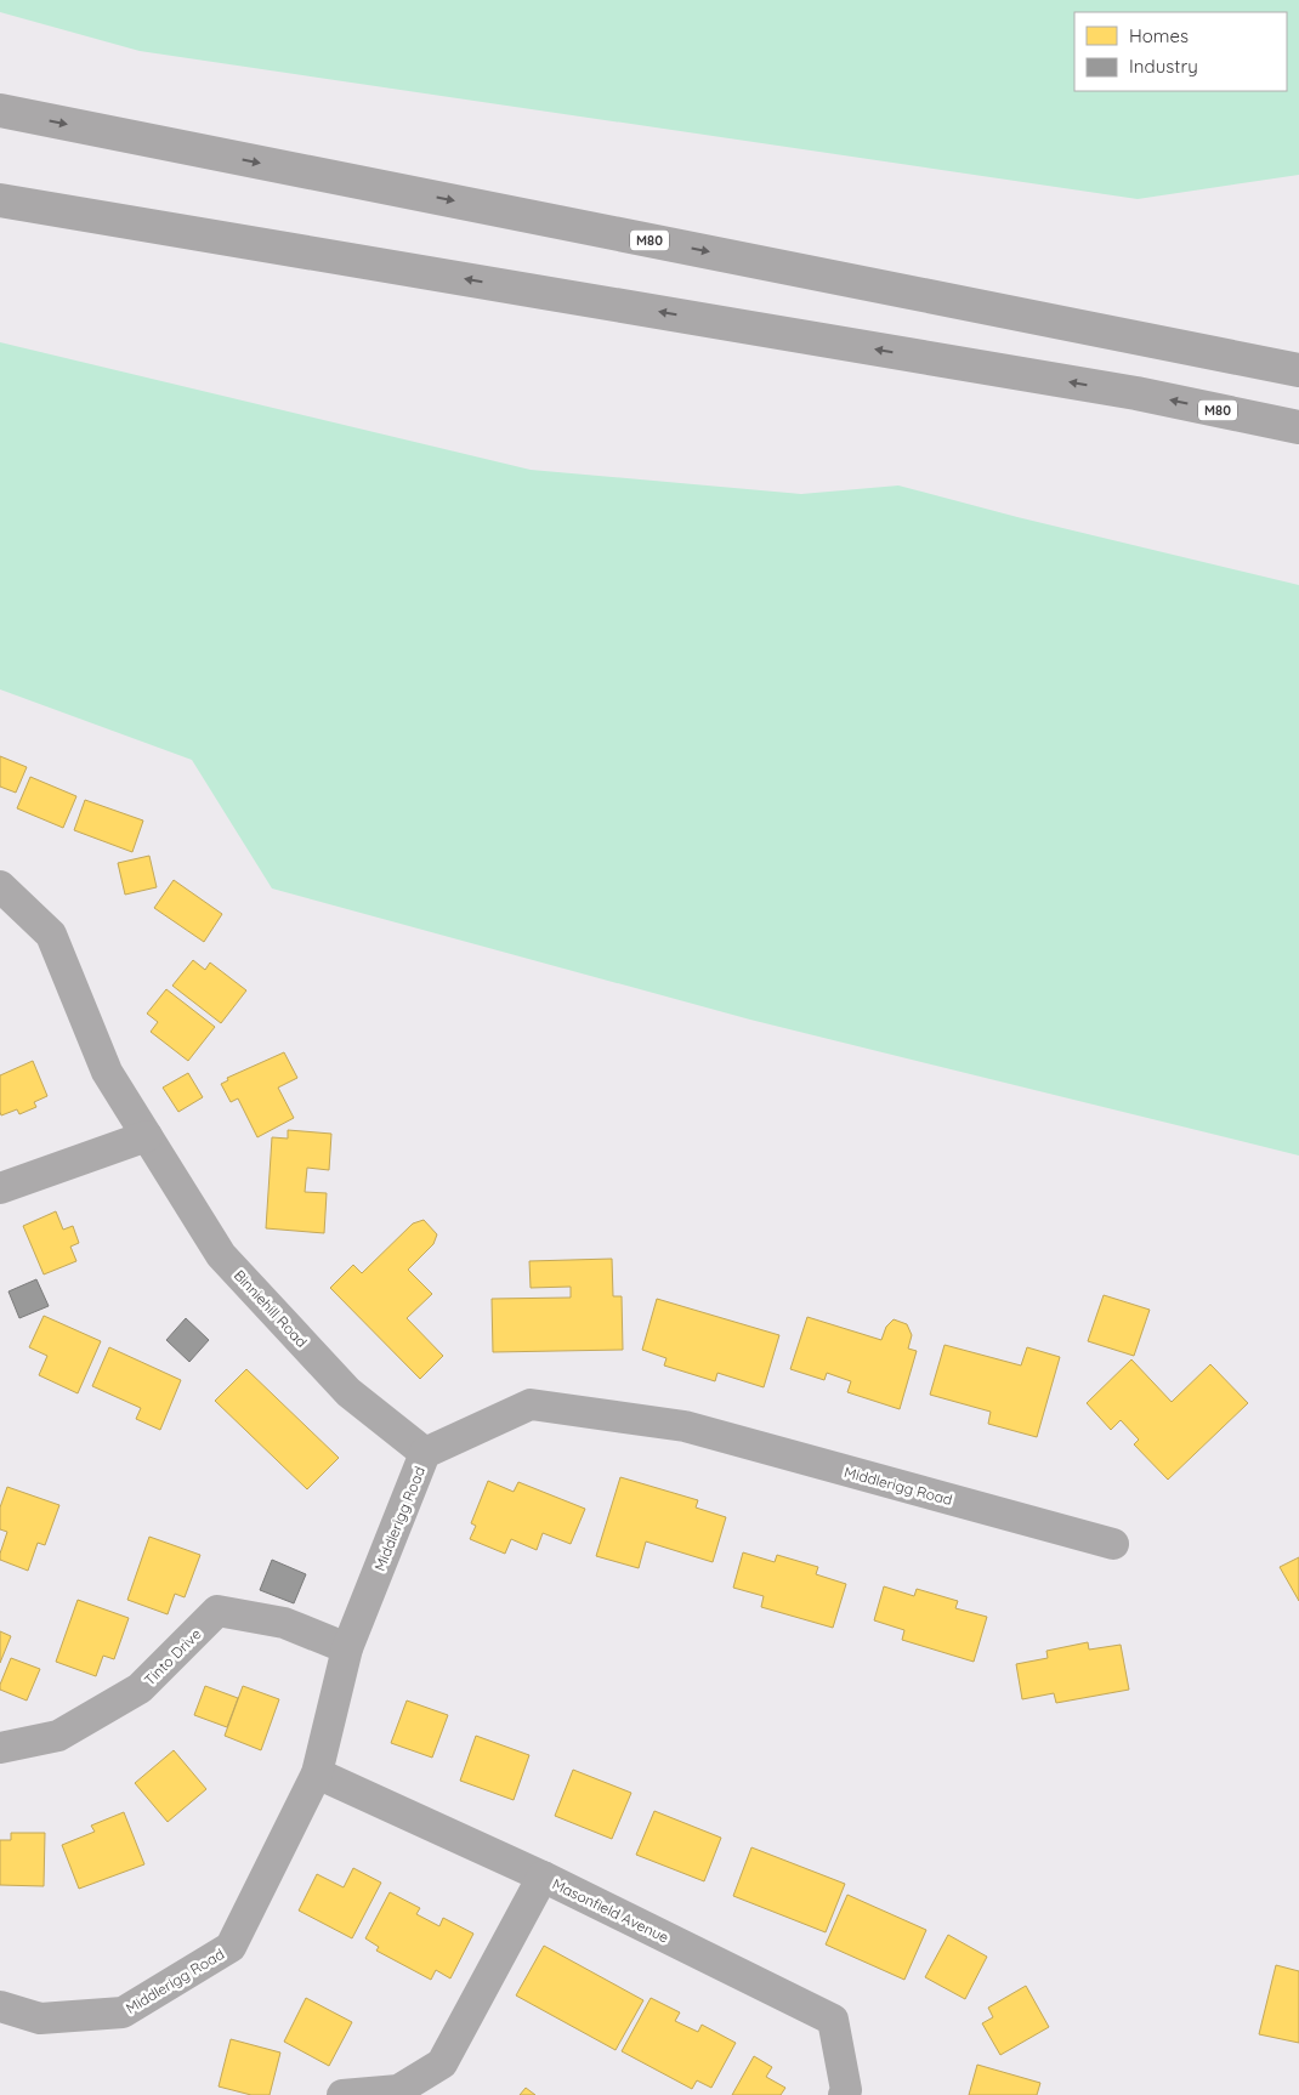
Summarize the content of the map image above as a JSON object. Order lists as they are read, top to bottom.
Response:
{
  "streets": {
    "highway": ["M80"],
    "street": [
      "Binniehill Road",
      "Middlerigg Road",
      "Tinto Drive",
      "Masonfield Avenue"
    ]
  },
  "crossings": [
    ["Binniehill Road", "Middlerigg Road"],
    ["Middlerigg Road", "Tinto Drive"],
    ["Middlerigg Road", "Masonfield Avenue"]
  ],
  "legend": ["Homes", "Industry"]
}
